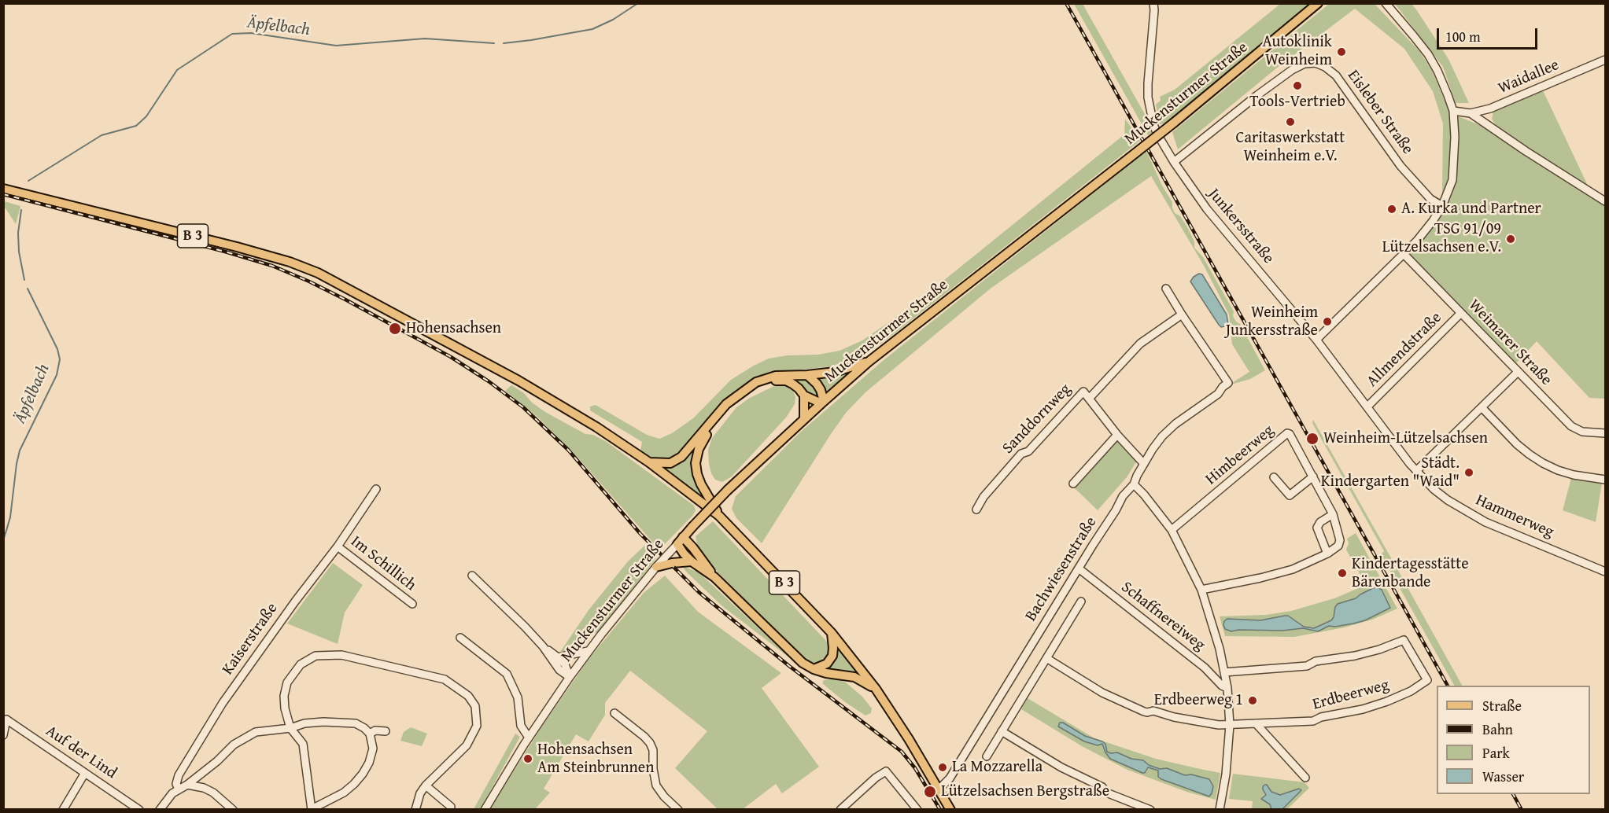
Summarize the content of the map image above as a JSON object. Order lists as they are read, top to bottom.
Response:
{
  "streets": {
    "main road": ["Muckensturmer Straße", "B 3"],
    "street": [
      "Waidallee",
      "Eisleber Straße",
      "Junkersstraße",
      "Weimarer Straße",
      "Allmendstraße",
      "Sanddornweg",
      "Himbeerweg",
      "Hammerweg",
      "Im Schillich",
      "Bachwiesenstraße",
      "Schaffnereiweg",
      "Kaiserstraße",
      "Erdbeerweg",
      "Auf der Lind"
    ]
  },
  "crossings": [
    ["Eisleber Straße", "Junkersstraße"],
    ["Junkersstraße", "Hammerweg"],
    ["B 3", "Bachwiesenstraße"],
    ["Weimarer Straße", "Allmendstraße"],
    ["Allmendstraße", "Hammerweg"],
    ["Sanddornweg", "Bachwiesenstraße"],
    ["Im Schillich", "Kaiserstraße"],
    ["Bachwiesenstraße", "Schaffnereiweg"]
  ],
  "water": ["Äpfelbach"],
  "places": [
    "Autoklinik Weinheim",
    "Tools-Vertrieb",
    "Caritaswerkstatt Weinheim e.V.",
    "A. Kurka und Partner",
    "TSG 91/09 Lützelsachsen e.V.",
    "Weinheim Junkersstraße",
    "Hohensachsen",
    "Weinheim-Lützelsachsen",
    "Städt. Kindergarten \"Waid\"",
    "Kindertagesstätte Bärenbande",
    "Erdbeerweg 1",
    "Hohensachsen Am Steinbrunnen",
    "La Mozzarella",
    "Lützelsachsen Bergstraße"
  ],
  "legend": [
    "Straße",
    "Bahn",
    "Park",
    "Wasser"
  ],
  "scale_bar": "100 m"
}
